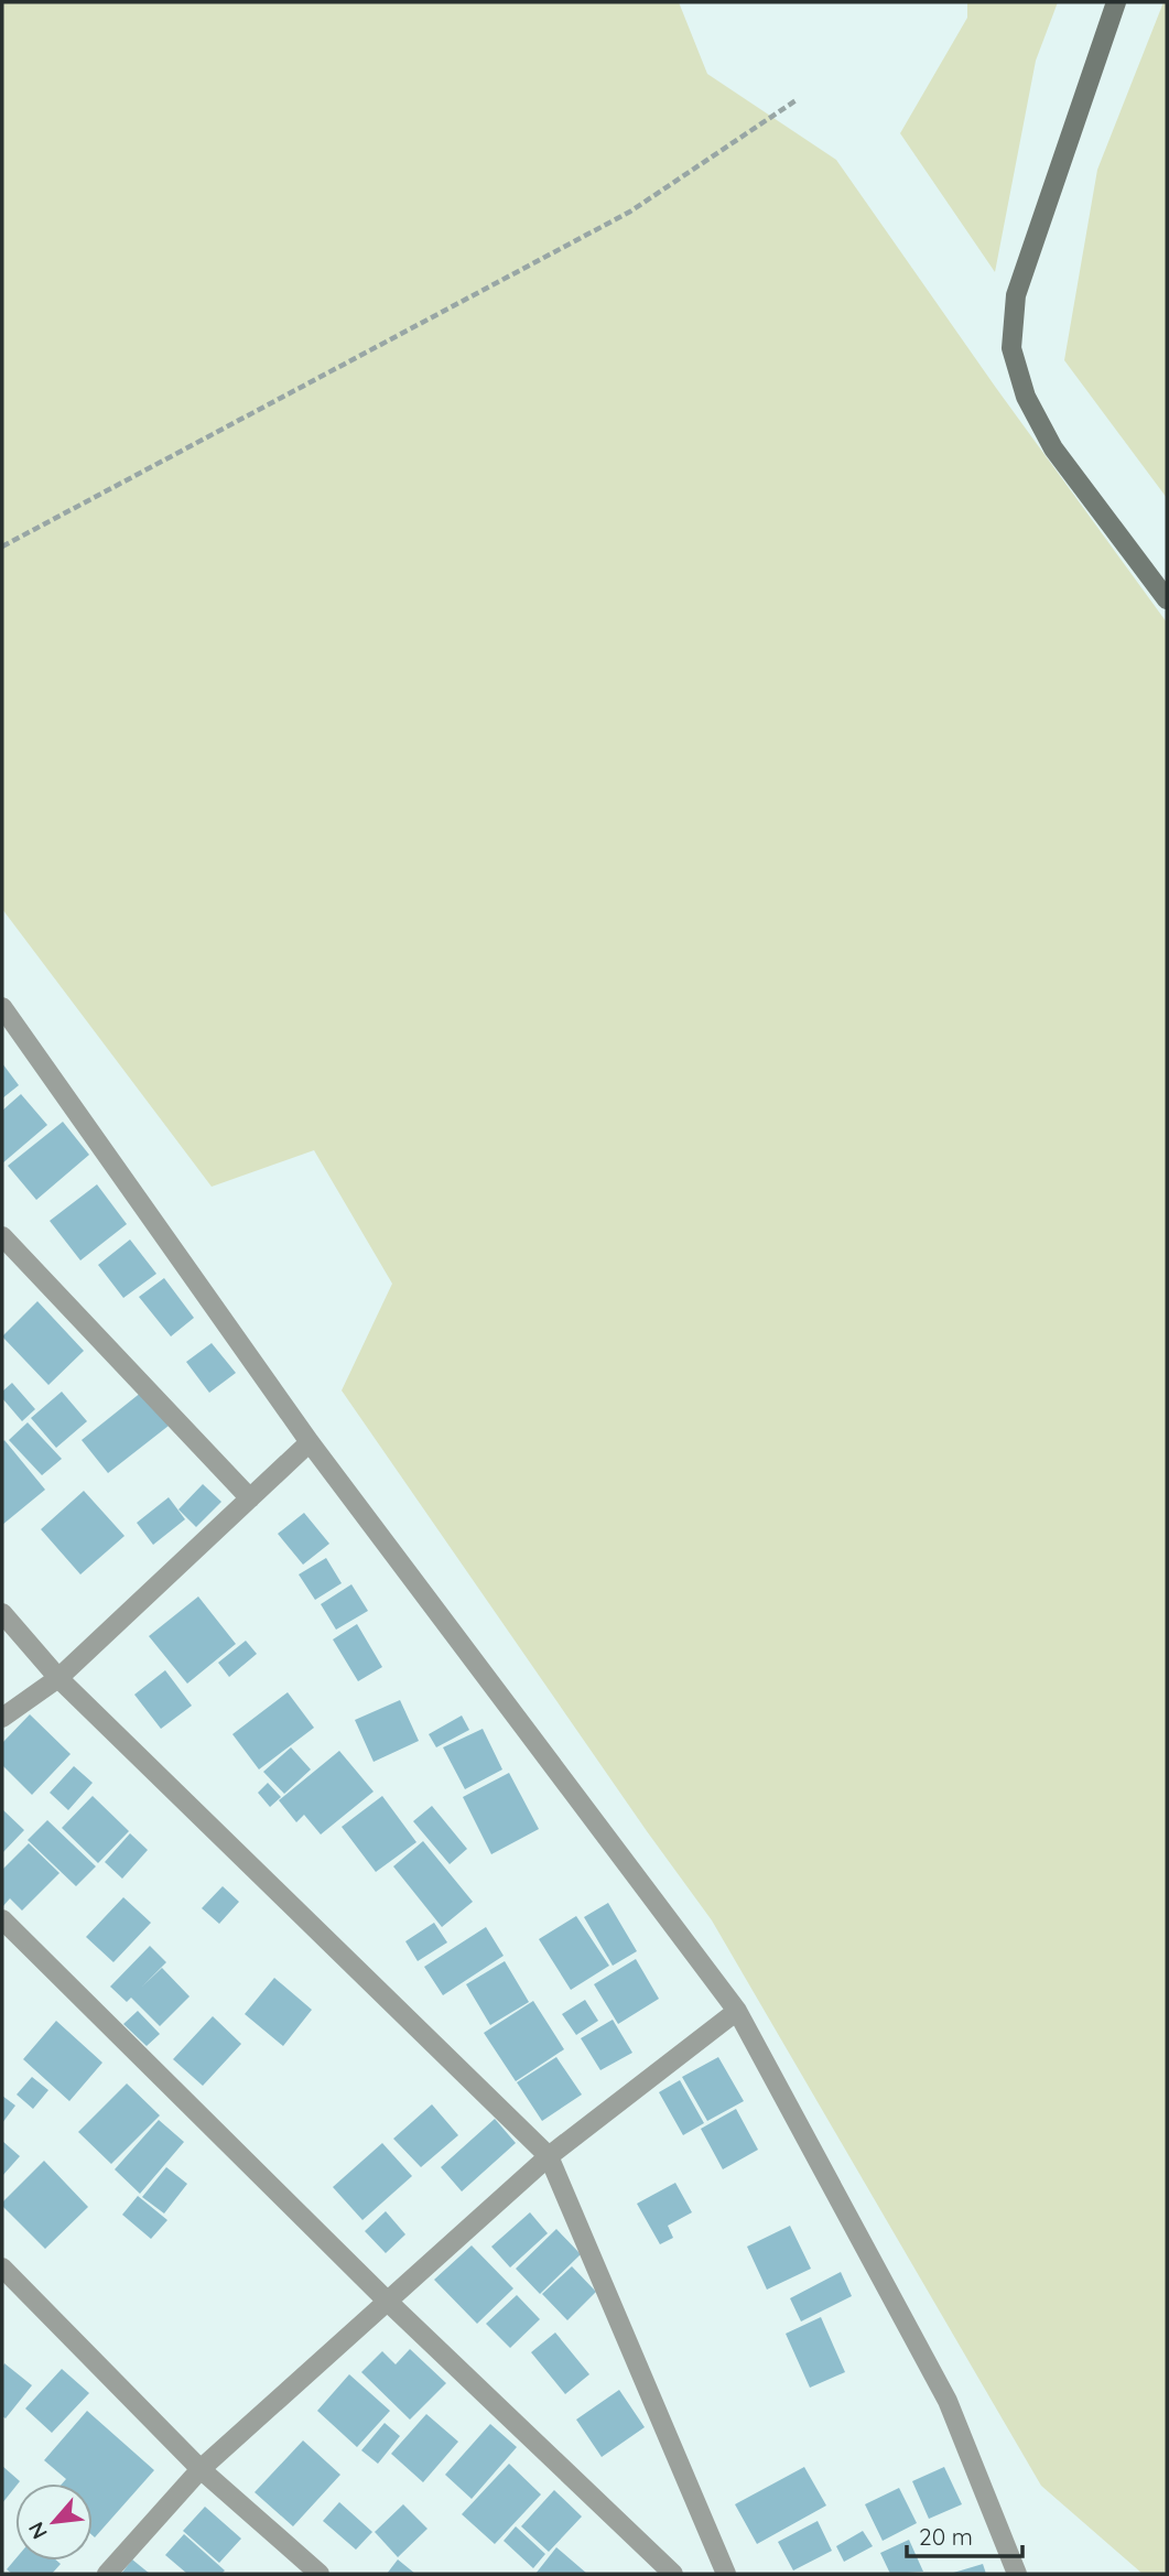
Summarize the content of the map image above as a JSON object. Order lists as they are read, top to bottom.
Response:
{
  "scale_bar": "20 m",
  "north": "bottom left"
}
